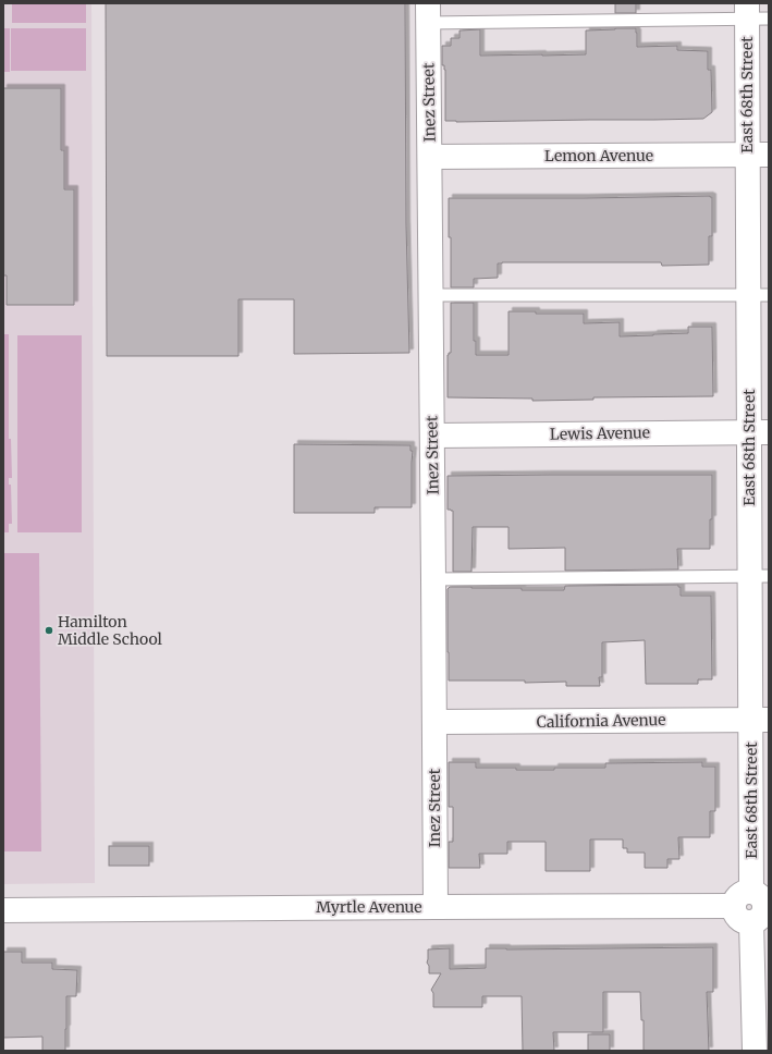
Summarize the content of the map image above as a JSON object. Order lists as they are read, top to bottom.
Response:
{
  "streets": {
    "street": [
      "East 68th Street",
      "Inez Street",
      "Lemon Avenue",
      "Lewis Avenue",
      "California Avenue",
      "Myrtle Avenue"
    ]
  },
  "crossings": [
    ["East 68th Street", "Lemon Avenue"],
    ["East 68th Street", "Lewis Avenue"],
    ["East 68th Street", "California Avenue"],
    ["East 68th Street", "Myrtle Avenue"],
    ["Inez Street", "Lemon Avenue"],
    ["Inez Street", "Lewis Avenue"],
    ["Inez Street", "California Avenue"],
    ["Inez Street", "Myrtle Avenue"]
  ],
  "places": ["Hamilton Middle School"]
}
